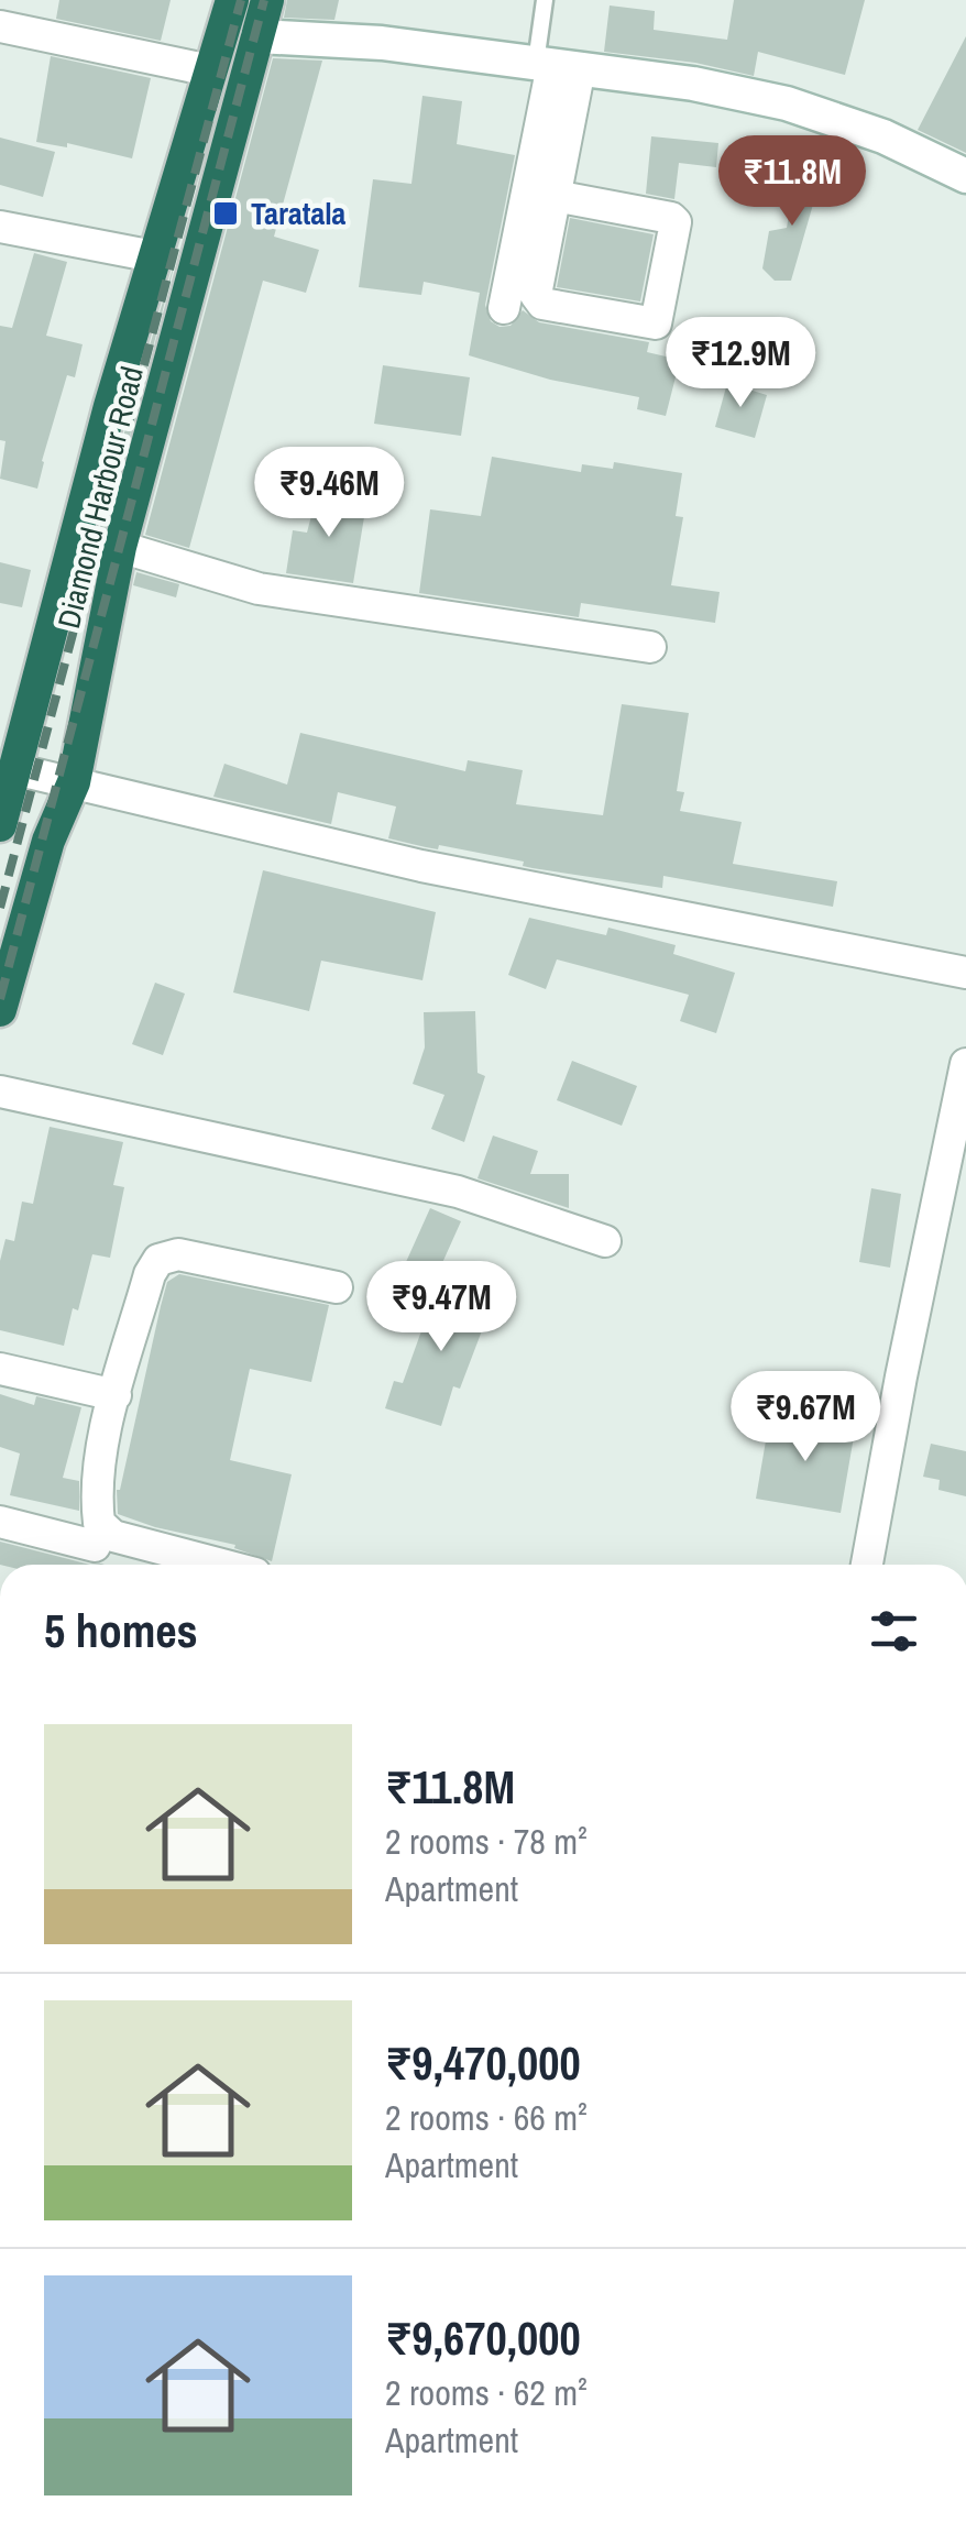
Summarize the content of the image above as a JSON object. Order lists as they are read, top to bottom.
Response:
{
  "streets": {
    "highway": ["Diamond Harbour Road"]
  },
  "places": {
    "transit": ["Taratala"]
  },
  "page": {
    "price": [
      "₹11.8M",
      "₹12.9M",
      "₹9.46M",
      "₹9.47M",
      "₹9.67M"
    ],
    "heading": "5 homes",
    "list": [
      {
        "name": "₹11.8M",
        "note": "2 rooms · 78 m² · Apartment"
      },
      {
        "name": "₹9,470,000",
        "note": "2 rooms · 66 m² · Apartment"
      },
      {
        "name": "₹9,670,000",
        "note": "2 rooms · 62 m² · Apartment"
      }
    ]
  }
}
